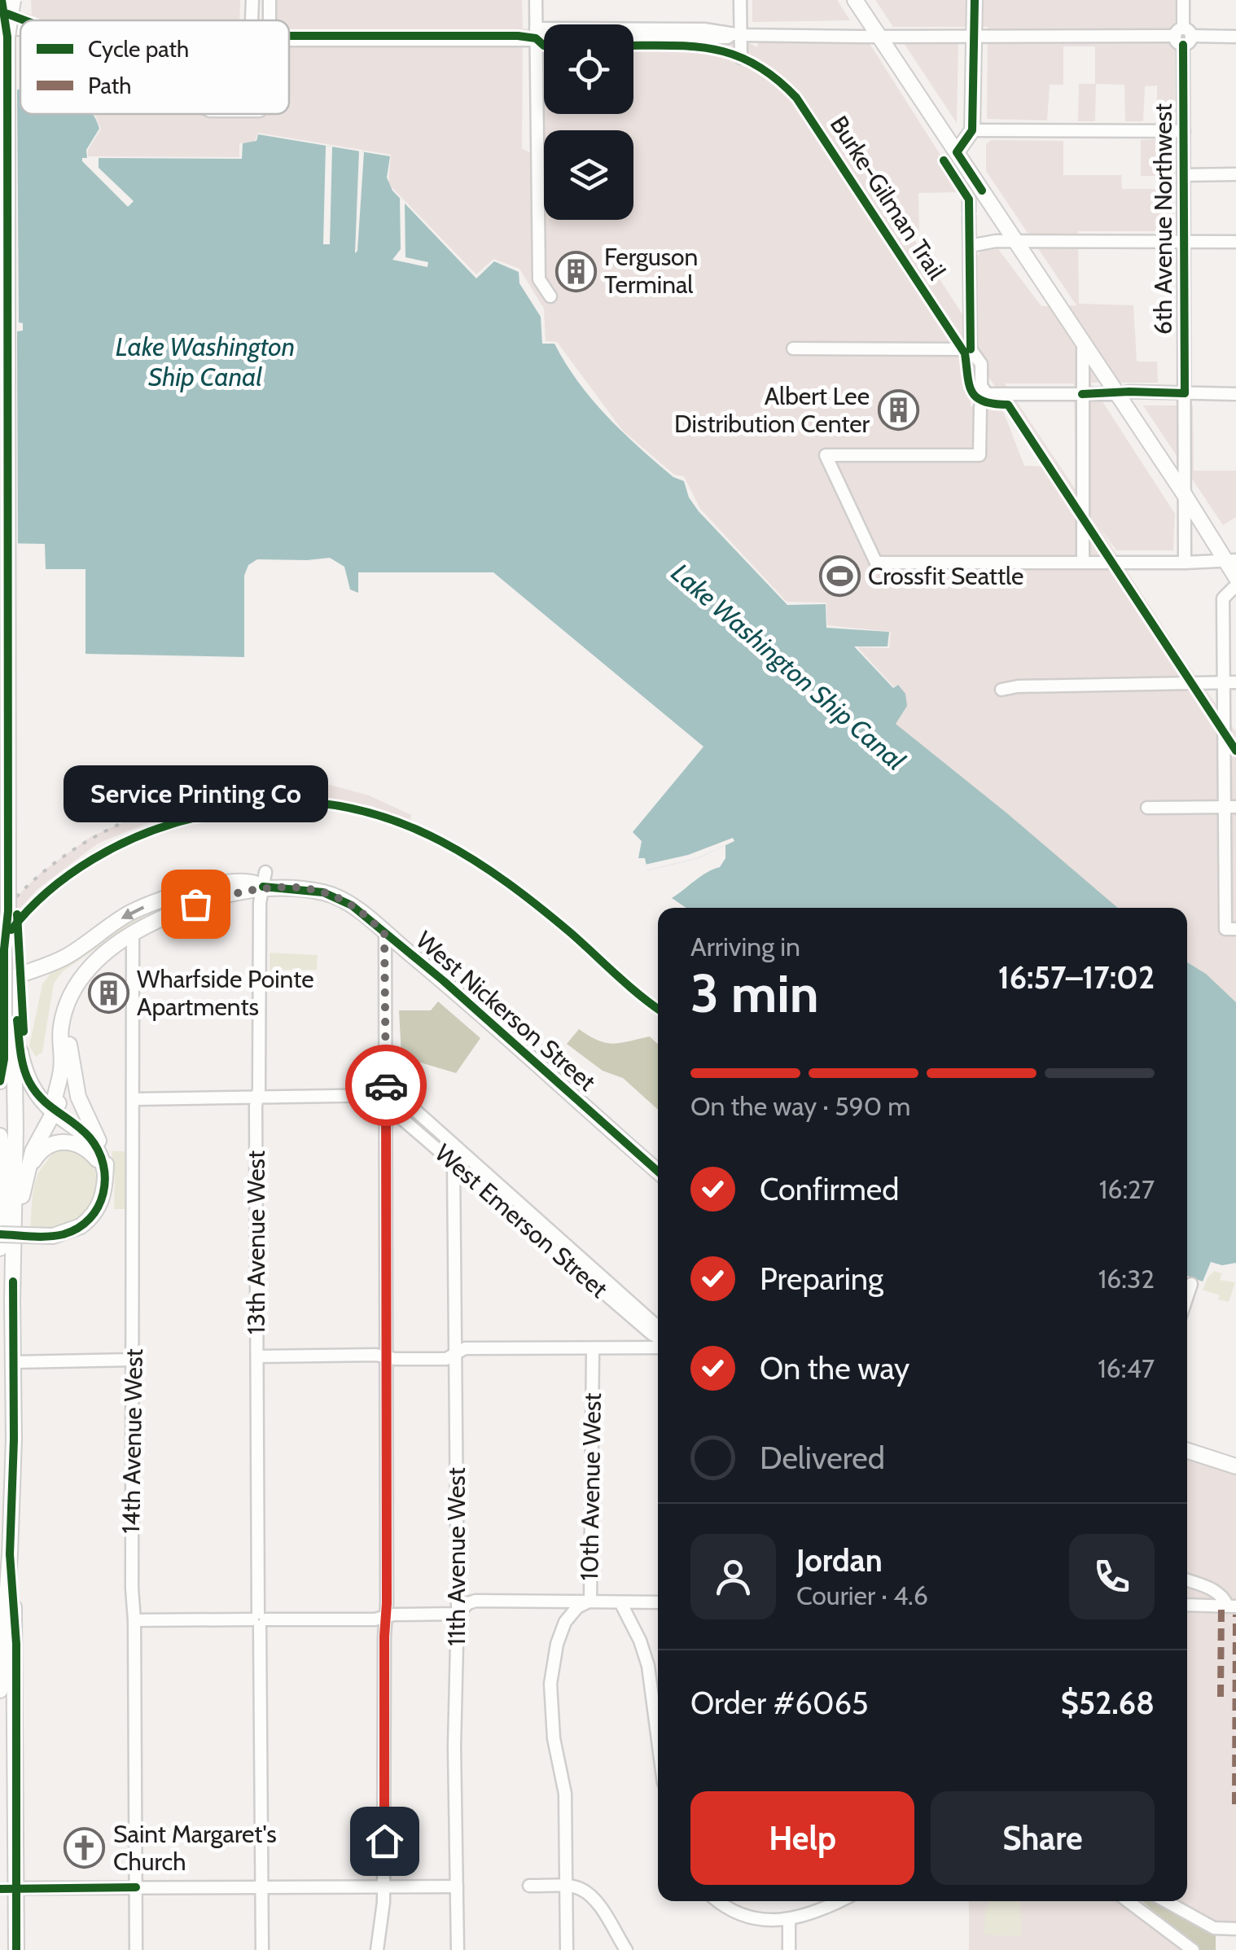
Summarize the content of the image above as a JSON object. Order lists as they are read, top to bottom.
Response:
{
  "streets": {
    "main road": ["West Nickerson Street"],
    "street": [
      "6th Avenue Northwest",
      "West Emerson Street",
      "13th Avenue West",
      "14th Avenue West",
      "10th Avenue West",
      "11th Avenue West"
    ],
    "cycle path": ["Burke-Gilman Trail"]
  },
  "crossings": [
    ["West Nickerson Street", "13th Avenue West"],
    ["West Nickerson Street", "14th Avenue West"],
    ["West Emerson Street", "11th Avenue West"]
  ],
  "water": ["Lake Washington Ship Canal"],
  "places": {
    "building": ["Ferguson Terminal", "Albert Lee Distribution Center", "Wharfside Pointe Apartments"],
    "sports": ["Crossfit Seattle"],
    "other": ["Service Printing Co"],
    "church": ["Saint Margaret's Church"]
  },
  "legend": ["Cycle path", "Path"],
  "page": {
    "bubble": "Service Printing Co",
    "heading": ["3 min", "Arriving in", "16:57–17:02"],
    "panel": [
      "Jordan",
      "Courier · 4.6",
      "Order #6065",
      "$52.68"
    ],
    "bar": "On the way · 590 m",
    "list": [
      ["Confirmed", "16:27"],
      ["Preparing", "16:32"],
      ["On the way", "16:47"],
      "Delivered"
    ],
    "buttons": ["Help", "Share"]
  }
}
